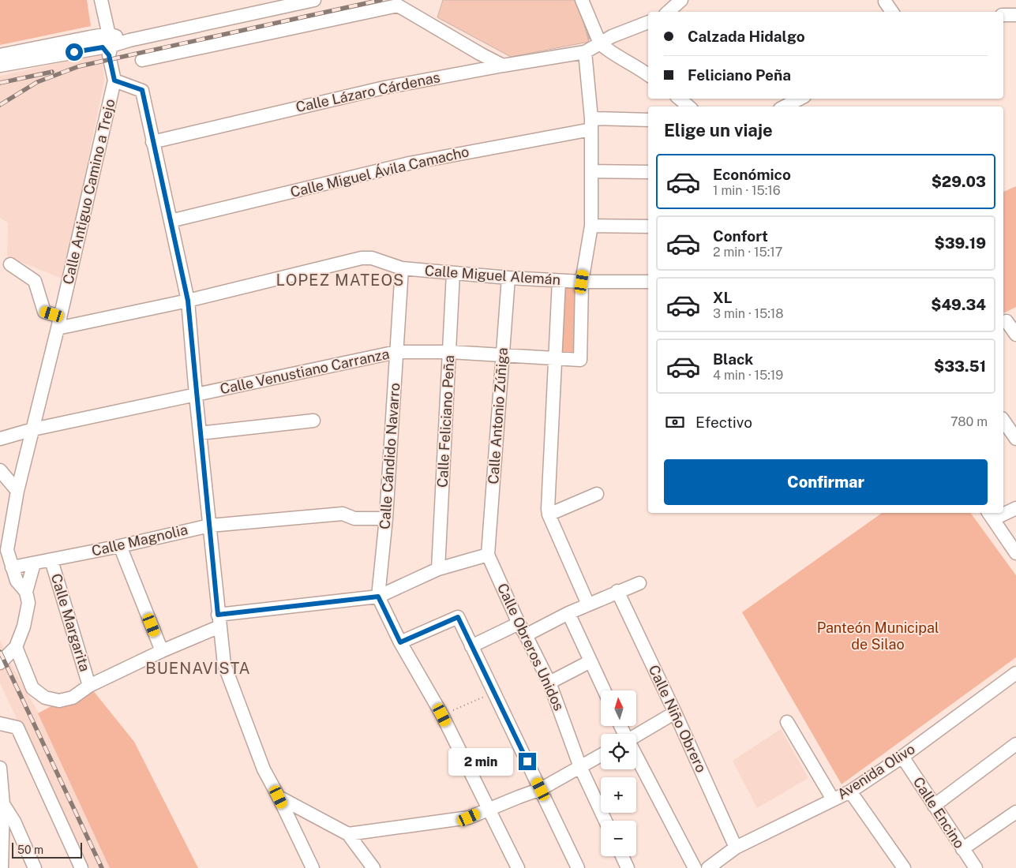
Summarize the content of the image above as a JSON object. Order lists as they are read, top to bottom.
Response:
{
  "streets": {
    "street": [
      "Calle Lázaro Cárdenas",
      "Calle Miguel Ávila Camacho",
      "Calle Antiguo Camino a Trejo",
      "Calle Miguel Alemán",
      "Calle Venustiano Carranza",
      "Calle Antonio Zúñiga",
      "Calle Feliciano Peña",
      "Calle Cándido Navarro",
      "Calle Magnolia",
      "Calle Margarita",
      "Calle Obreros Unidos",
      "Calle Niño Obrero",
      "Avenida Olivo",
      "Calle Encino"
    ]
  },
  "crossings": [
    ["Calle Antiguo Camino a Trejo", "Calle Miguel Alemán"],
    ["Calle Antiguo Camino a Trejo", "Calle Venustiano Carranza"],
    ["Calle Antiguo Camino a Trejo", "Calle Magnolia"],
    ["Calle Miguel Alemán", "Calle Venustiano Carranza"],
    ["Calle Miguel Alemán", "Calle Antonio Zúñiga"],
    ["Calle Miguel Alemán", "Calle Feliciano Peña"],
    ["Calle Miguel Alemán", "Calle Cándido Navarro"],
    ["Calle Venustiano Carranza", "Calle Antonio Zúñiga"],
    ["Calle Venustiano Carranza", "Calle Feliciano Peña"],
    ["Calle Venustiano Carranza", "Calle Cándido Navarro"],
    ["Calle Antonio Zúñiga", "Calle Obreros Unidos"],
    ["Calle Cándido Navarro", "Calle Magnolia"],
    ["Calle Magnolia", "Calle Margarita"],
    ["Calle Niño Obrero", "Avenida Olivo"],
    ["Avenida Olivo", "Calle Encino"]
  ],
  "districts": ["LOPEZ MATEOS", "BUENAVISTA"],
  "parks": ["Panteón Municipal de Silao"],
  "scale_bar": "50 m",
  "north": "top",
  "page": {
    "banner": ["Calzada Hidalgo", "Feliciano Peña"],
    "heading": "Elige un viaje",
    "list": [
      {
        "name": "Económico",
        "note": "1 min · 15:16",
        "value": "$29.03"
      },
      {
        "name": "Confort",
        "note": "2 min · 15:17",
        "value": "$39.19"
      },
      {
        "name": "XL",
        "note": "3 min · 15:18",
        "value": "$49.34"
      },
      {
        "name": "Black",
        "note": "4 min · 15:19",
        "value": "$33.51"
      }
    ],
    "pay": ["Efectivo", "780 m"],
    "buttons": "Confirmar",
    "map_buttons": ["+", "−"],
    "bubble": "2 min",
    "scale": "50 m"
  }
}
